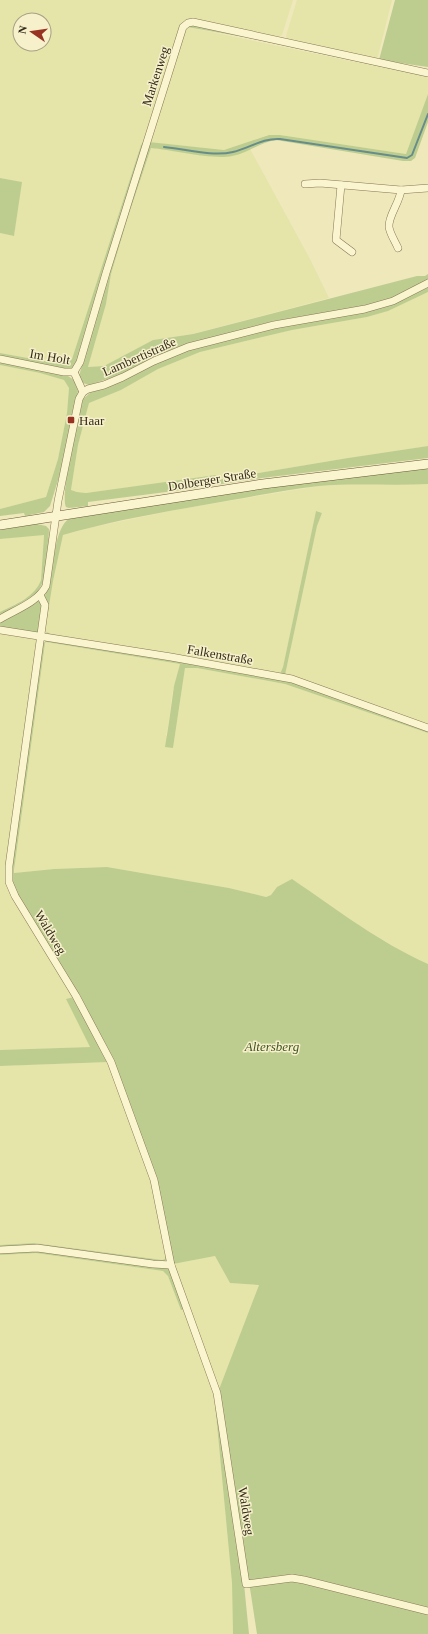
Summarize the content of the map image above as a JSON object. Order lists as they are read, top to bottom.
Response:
{
  "streets": {
    "main road": ["Dolberger Straße"],
    "street": [
      "Markenweg",
      "Im Holt",
      "Lambertistraße",
      "Falkenstraße",
      "Waldweg"
    ]
  },
  "crossings": [
    ["Markenweg", "Im Holt"],
    ["Im Holt", "Lambertistraße"],
    ["Falkenstraße", "Waldweg"]
  ],
  "parks": ["Altersberg"],
  "places": {
    "transit": ["Haar"]
  },
  "north": "left"
}
